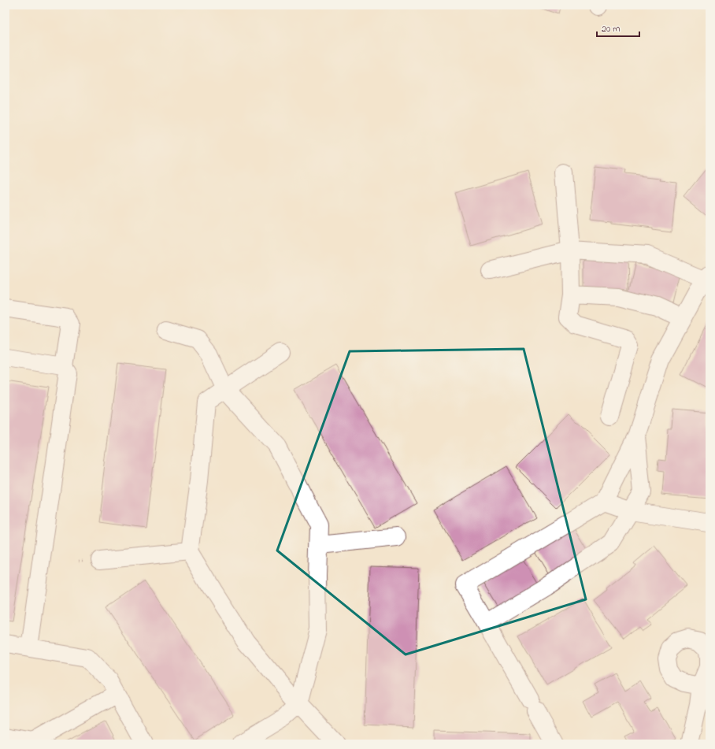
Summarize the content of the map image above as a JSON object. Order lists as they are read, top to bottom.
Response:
{
  "scale_bar": "20 m"
}
